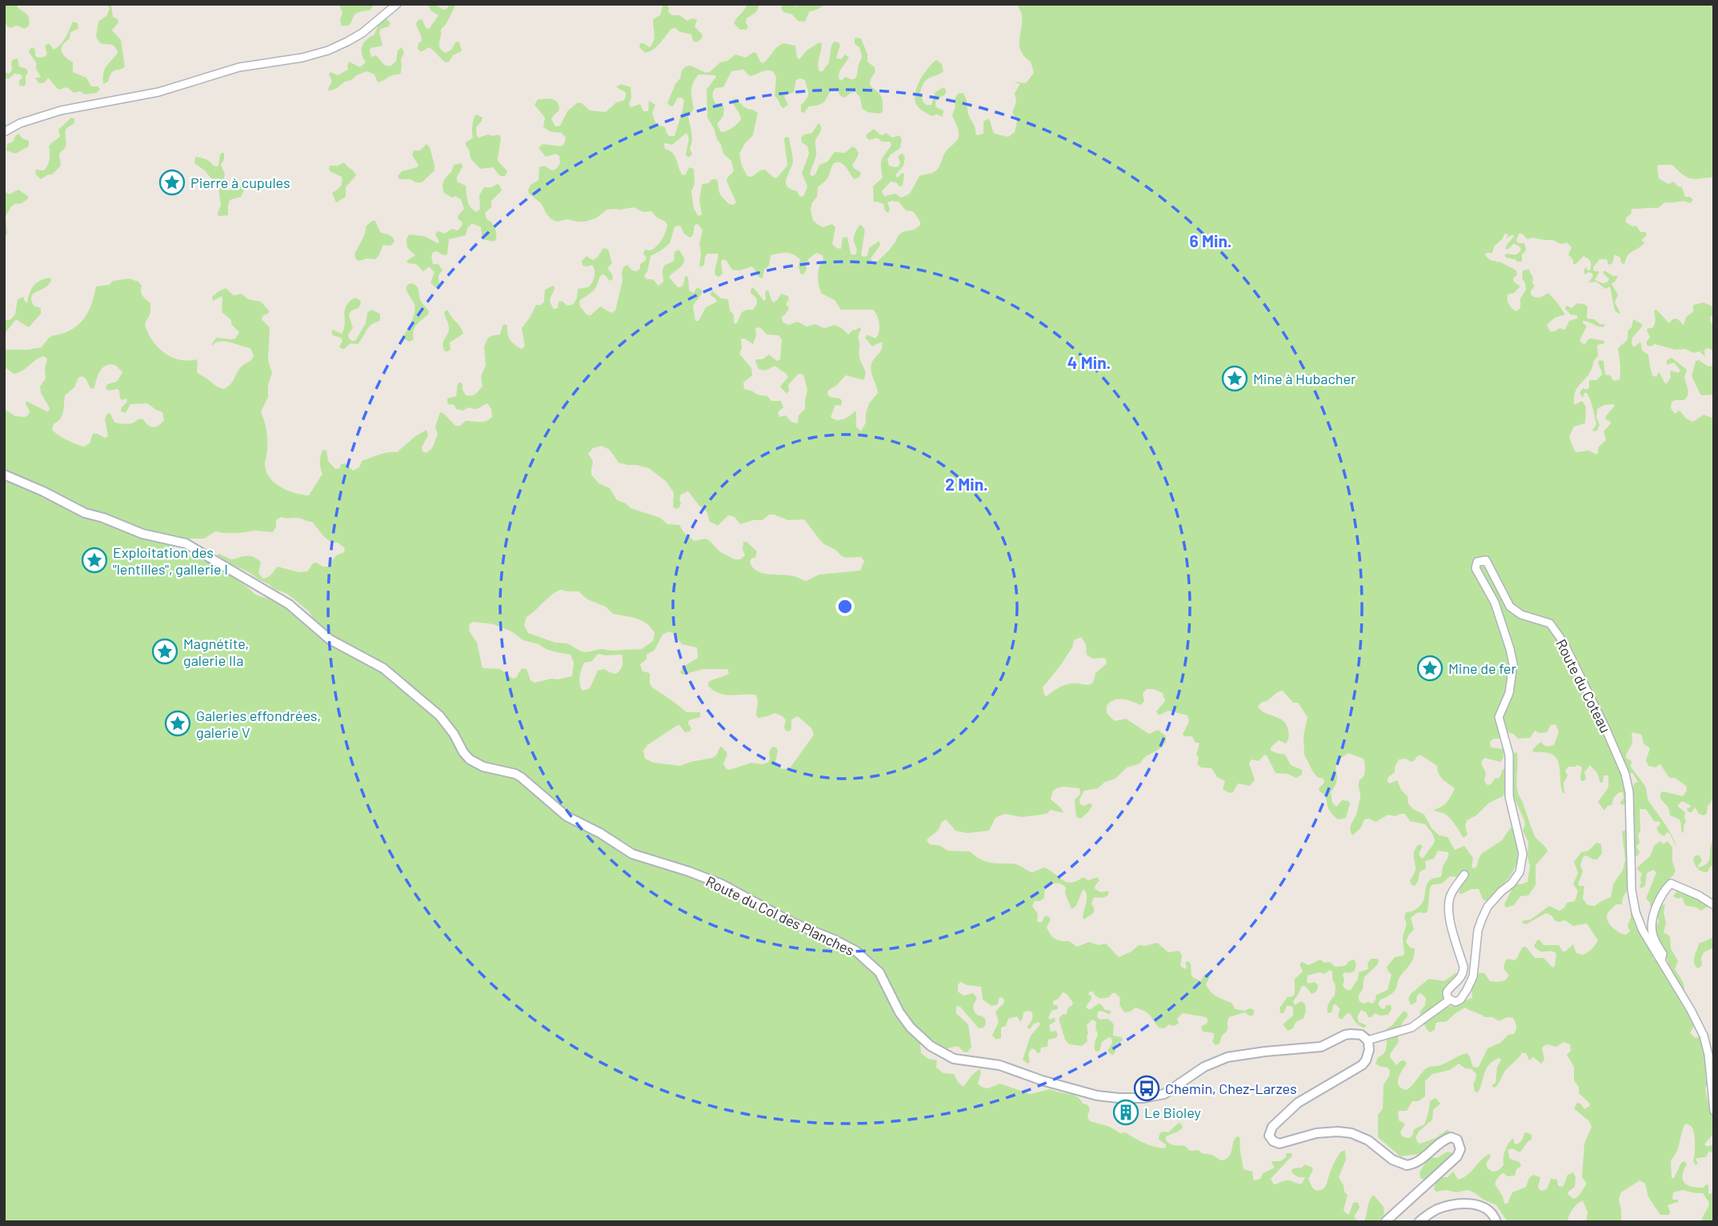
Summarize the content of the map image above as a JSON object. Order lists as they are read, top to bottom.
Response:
{
  "streets": {
    "street": ["Route du Coteau", "Route du Col des Planches"]
  },
  "crossings": [
    ["Route du Coteau", "Route du Col des Planches"]
  ],
  "places": {
    "place": [
      "Pierre à cupules",
      "Mine à Hubacher",
      "Exploitation des \"lentilles\", gallerie I",
      "Magnétite, galerie IIa",
      "Mine de fer",
      "Galeries effondrées, galerie V"
    ],
    "bus stop": ["Chemin, Chez-Larzes"],
    "building": ["Le Bioley"]
  },
  "rings": ["6 Min.", "4 Min.", "2 Min."]
}
